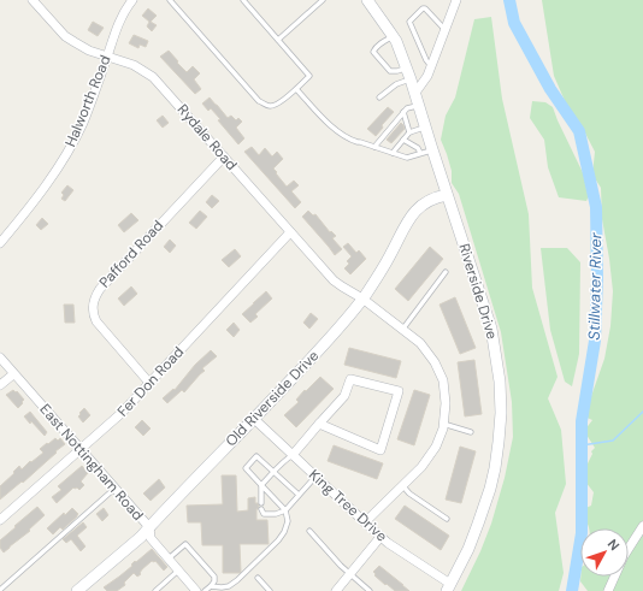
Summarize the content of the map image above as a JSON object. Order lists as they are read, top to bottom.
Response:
{
  "streets": {
    "main road": ["Riverside Drive", "Old Riverside Drive"],
    "street": [
      "Halworth Road",
      "Rydale Road",
      "Pafford Road",
      "Fer Don Road",
      "East Nottingham Road",
      "King Tree Drive"
    ]
  },
  "crossings": [
    ["Halworth Road", "Rydale Road"],
    ["Rydale Road", "Pafford Road"],
    ["Rydale Road", "Fer Don Road"],
    ["Rydale Road", "Old Riverside Drive"],
    ["Rydale Road", "King Tree Drive"],
    ["Pafford Road", "Fer Don Road"],
    ["Riverside Drive", "Old Riverside Drive"],
    ["Riverside Drive", "King Tree Drive"],
    ["Fer Don Road", "East Nottingham Road"],
    ["Old Riverside Drive", "East Nottingham Road"],
    ["Old Riverside Drive", "King Tree Drive"]
  ],
  "water": ["Stillwater River"],
  "north": "top right"
}
